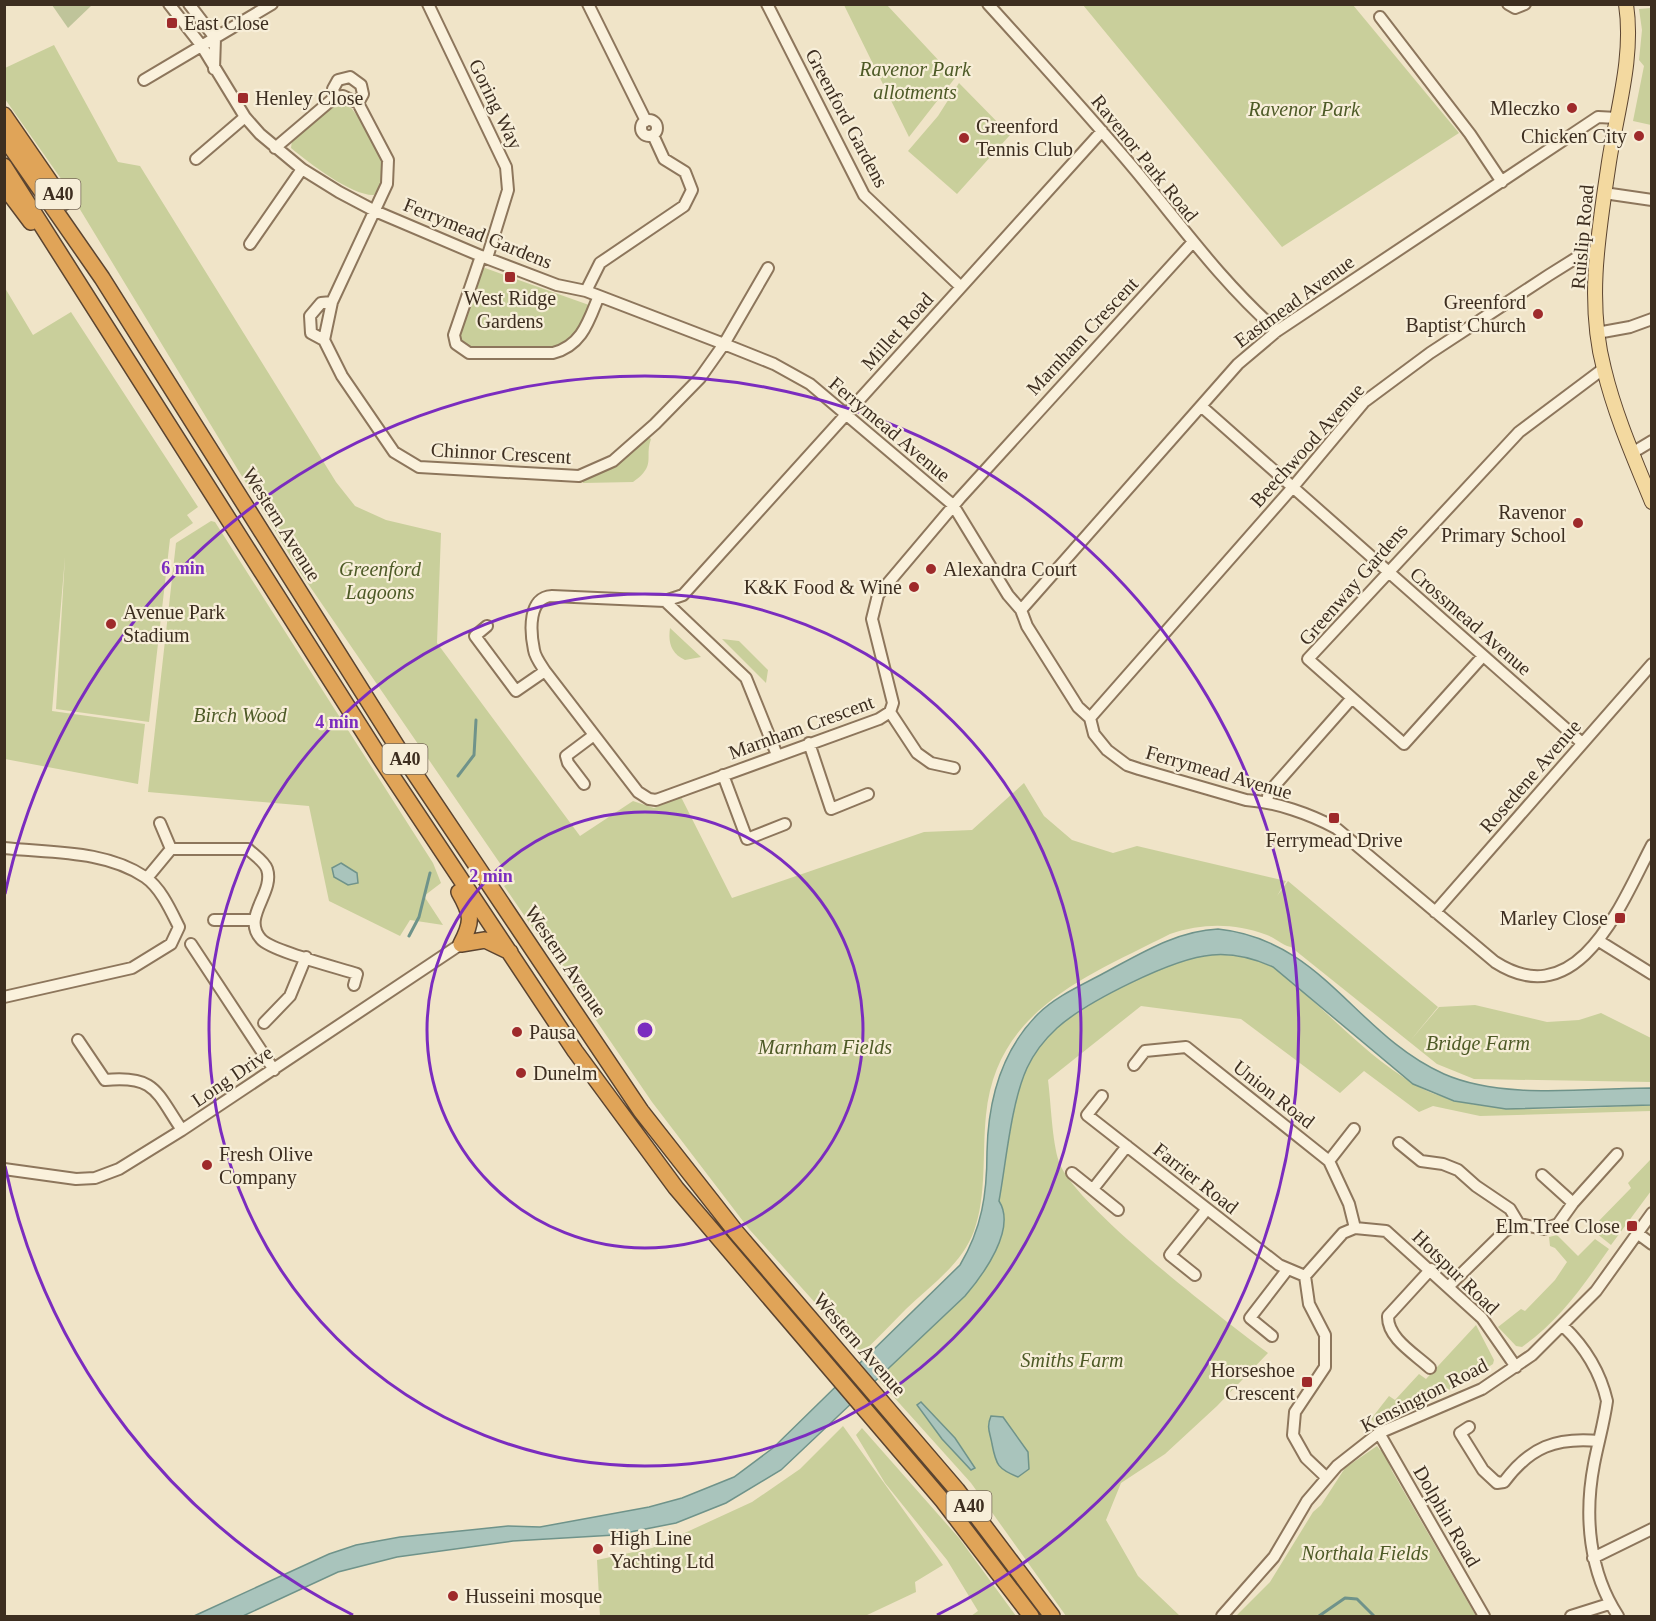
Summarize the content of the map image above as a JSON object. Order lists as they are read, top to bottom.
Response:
{
  "streets": {
    "highway": ["A40", "Western Avenue"],
    "main road": ["Ruislip Road"],
    "street": [
      "Goring Way",
      "Greenford Gardens",
      "Ravenor Park Road",
      "Ferrymead Gardens",
      "Eastmead Avenue",
      "Millet Road",
      "Marnham Crescent",
      "Ferrymead Avenue",
      "Beechwood Avenue",
      "Chinnor Crescent",
      "Greenway Gardens",
      "Crossmead Avenue",
      "Rosedene Avenue",
      "Long Drive",
      "Union Road",
      "Farrier Road",
      "Hotspur Road",
      "Kensington Road",
      "Dolphin Road"
    ]
  },
  "crossings": [
    ["Goring Way", "Ferrymead Gardens"],
    ["Greenford Gardens", "Millet Road"],
    ["Ravenor Park Road", "Eastmead Avenue"],
    ["Ravenor Park Road", "Millet Road"],
    ["Ravenor Park Road", "Marnham Crescent"],
    ["A40", "Western Avenue"],
    ["Ferrymead Gardens", "Ferrymead Avenue"],
    ["Ferrymead Gardens", "Chinnor Crescent"],
    ["Ruislip Road", "Eastmead Avenue"],
    ["Ruislip Road", "Beechwood Avenue"],
    ["Ruislip Road", "Greenway Gardens"],
    ["Eastmead Avenue", "Ferrymead Avenue"],
    ["Eastmead Avenue", "Crossmead Avenue"],
    ["Millet Road", "Marnham Crescent"],
    ["Millet Road", "Ferrymead Avenue"],
    ["Marnham Crescent", "Ferrymead Avenue"],
    ["Ferrymead Avenue", "Beechwood Avenue"],
    ["Ferrymead Avenue", "Rosedene Avenue"],
    ["Beechwood Avenue", "Crossmead Avenue"],
    ["Greenway Gardens", "Crossmead Avenue"],
    ["Crossmead Avenue", "Rosedene Avenue"],
    ["Union Road", "Hotspur Road"],
    ["Hotspur Road", "Kensington Road"],
    ["Kensington Road", "Dolphin Road"]
  ],
  "parks": [
    "Ravenor Park allotments",
    "Ravenor Park",
    "Greenford Lagoons",
    "Birch Wood",
    "Bridge Farm",
    "Marnham Fields",
    "Smiths Farm",
    "Northala Fields"
  ],
  "places": {
    "transit": [
      "East Close",
      "Henley Close",
      "West Ridge Gardens",
      "Ferrymead Drive",
      "Marley Close",
      "Elm Tree Close",
      "Horseshoe Crescent"
    ],
    "other": [
      "Mleczko",
      "Chicken City",
      "Greenford Tennis Club",
      "Greenford Baptist Church",
      "Ravenor Primary School",
      "Alexandra Court",
      "K&K Food & Wine",
      "Avenue Park Stadium",
      "Pausa",
      "Dunelm",
      "Fresh Olive Company",
      "High Line Yachting Ltd",
      "Husseini mosque"
    ]
  },
  "rings": ["6 min", "4 min", "2 min"]
}
